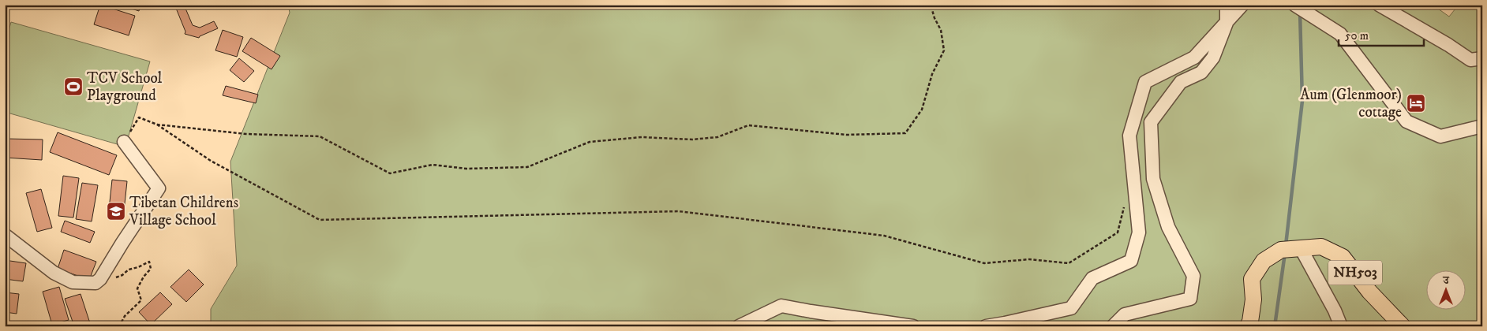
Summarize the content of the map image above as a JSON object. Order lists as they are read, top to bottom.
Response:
{
  "streets": {
    "main road": ["NH503"]
  },
  "places": {
    "sports": ["TCV School Playground"],
    "hotel": ["Aum (Glenmoor) cottage"],
    "school or university": ["Tibetan Childrens Village School"]
  },
  "scale_bar": "50 m",
  "north": "top"
}
